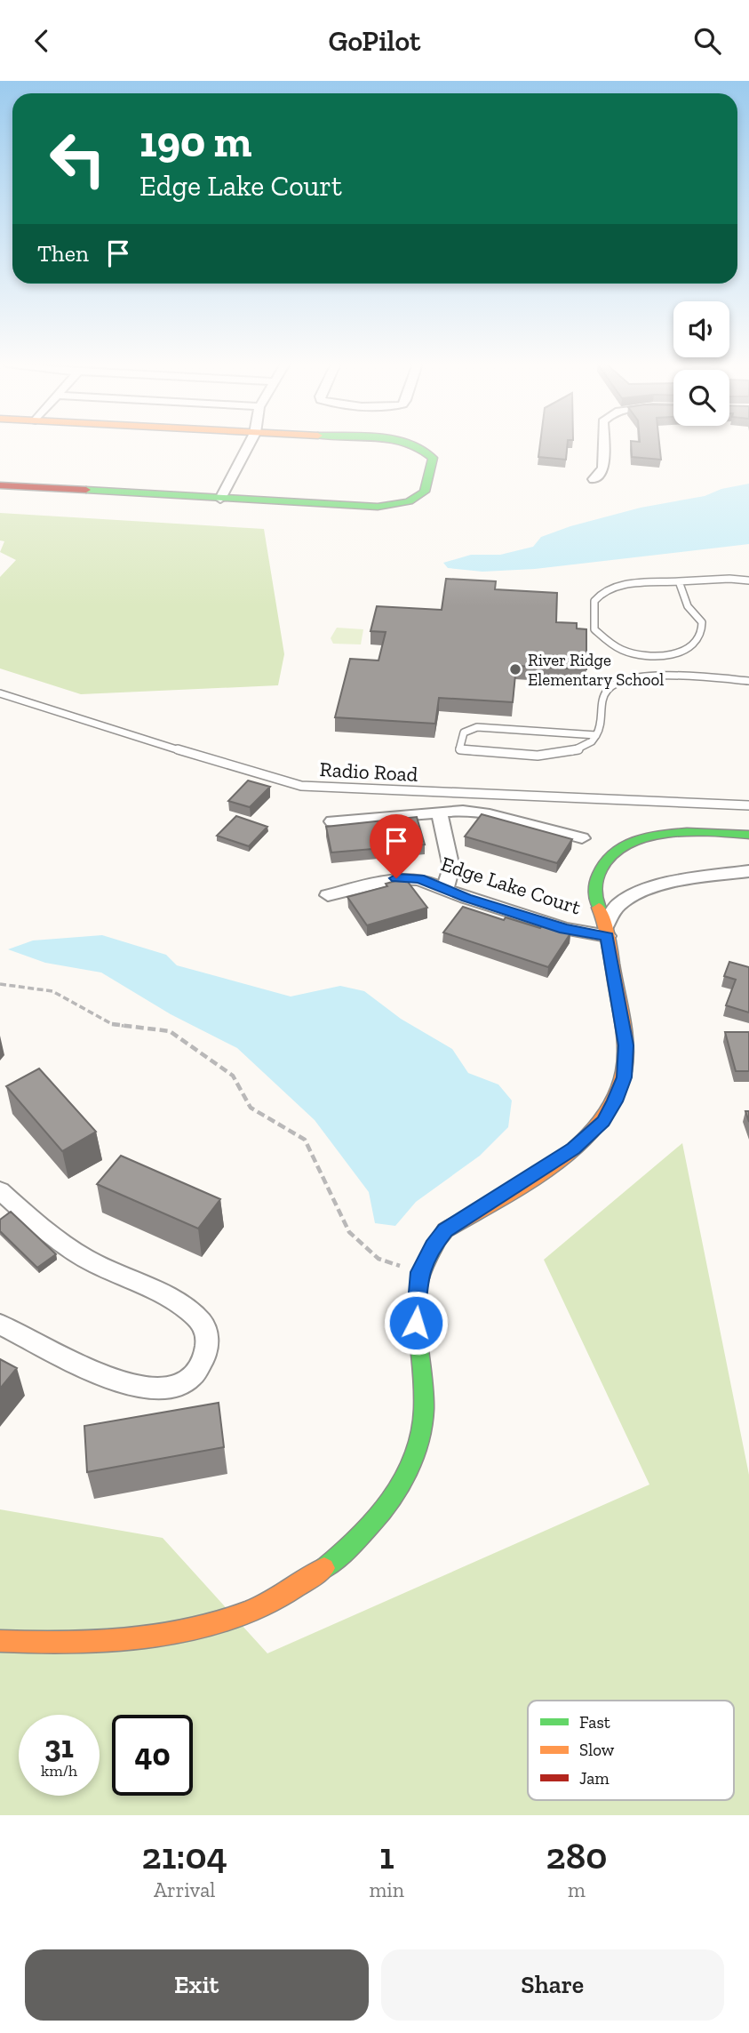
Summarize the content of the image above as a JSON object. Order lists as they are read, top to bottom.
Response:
{
  "streets": {
    "street": ["Edge Lake Court"],
    "lane": ["Radio Road"]
  },
  "places": ["River Ridge Elementary School"],
  "legend": ["Fast", "Slow", "Jam"],
  "page": {
    "header": "GoPilot",
    "turn": ["190 m", "Edge Lake Court"],
    "then": "Then",
    "speed": "31 km/h",
    "limit": "40",
    "eta": [
      "21:04",
      "Arrival",
      "1",
      "min",
      "280",
      "m"
    ],
    "buttons": ["Exit", "Share"]
  }
}
